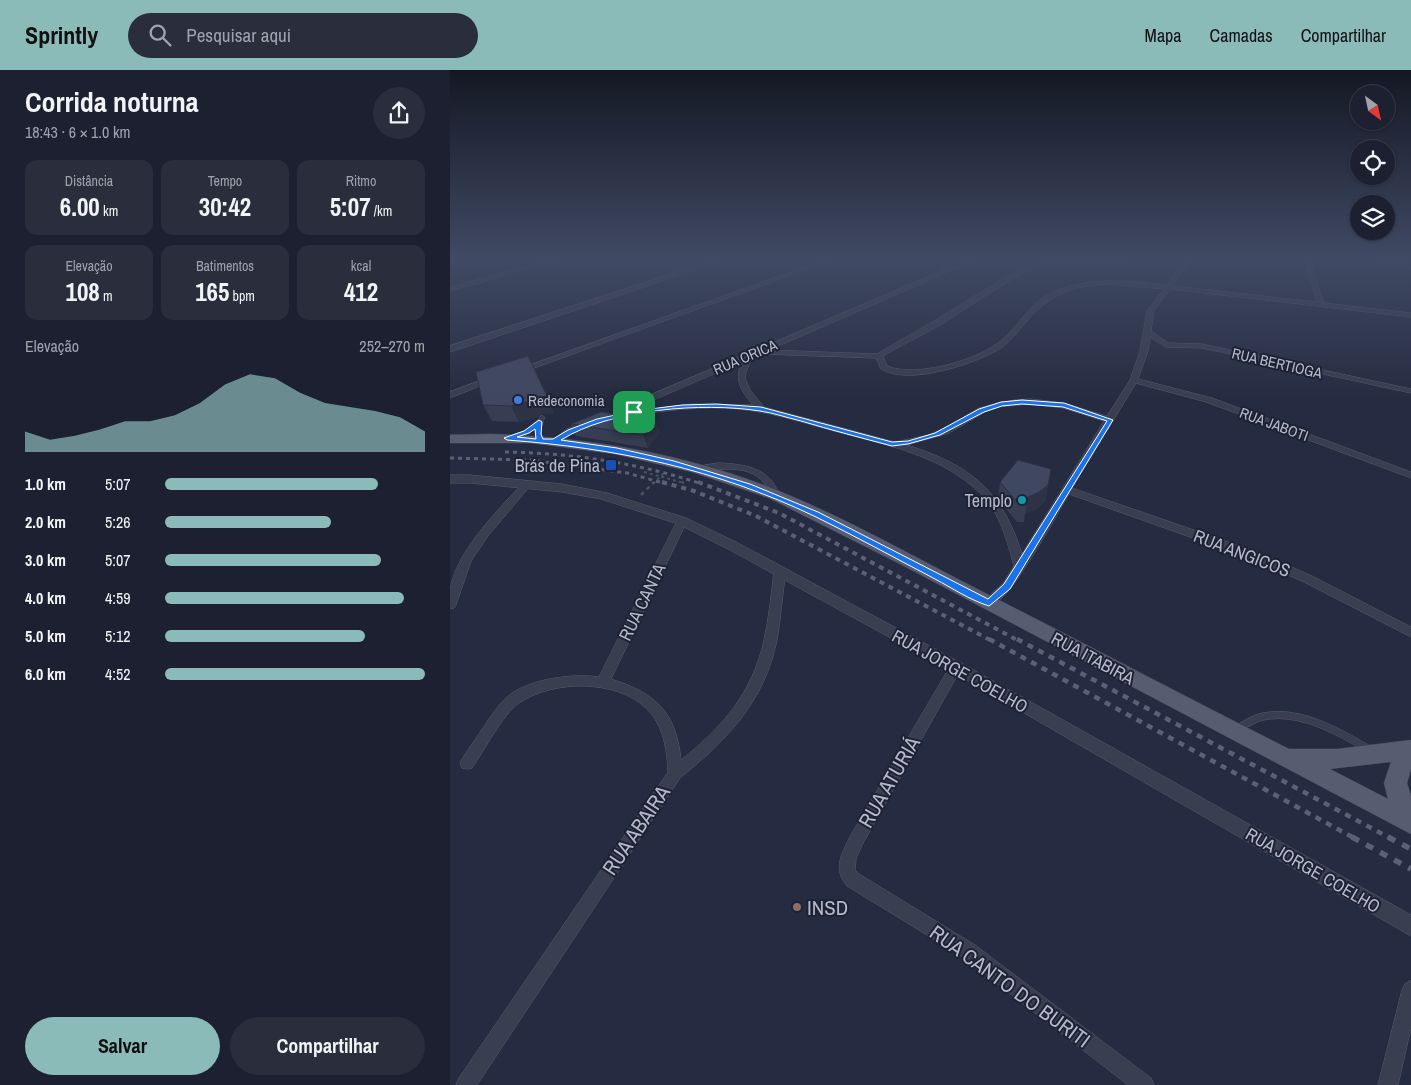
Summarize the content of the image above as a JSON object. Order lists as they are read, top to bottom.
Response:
{
  "streets": {
    "main road": ["RUA ITABIRA"],
    "street": [
      "RUA ORICA",
      "RUA BERTIOGA",
      "RUA JABOTI",
      "RUA ANGICOS",
      "RUA CANTA",
      "RUA JORGE COELHO",
      "RUA ATURIÁ",
      "RUA ABAIRA",
      "RUA CANTO DO BURITI"
    ]
  },
  "crossings": [
    ["RUA CANTA", "RUA JORGE COELHO"],
    ["RUA JORGE COELHO", "RUA ATURIÁ"],
    ["RUA JORGE COELHO", "RUA ABAIRA"],
    ["RUA ATURIÁ", "RUA CANTO DO BURITI"]
  ],
  "places": {
    "other": ["Redeconomia", "Templo", "INSD"],
    "transit": ["Brás de Pina"]
  },
  "north": "bottom right",
  "page": {
    "header": "Sprintly",
    "search": "Pesquisar aqui",
    "nav": ["Mapa", "Camadas", "Compartilhar"],
    "heading": ["Corrida noturna", "18:43 · 6 × 1.0 km"],
    "stats": [
      ["Distância", "6.00 km"],
      ["Tempo", "30:42"],
      ["Ritmo", "5:07 /km"],
      ["Elevação", "108 m"],
      ["Batimentos", "165 bpm"],
      ["kcal", "412"]
    ],
    "chart": ["Elevação", "252–270 m"],
    "list": [
      {
        "name": "1.0 km",
        "note": "5:07"
      },
      {
        "name": "2.0 km",
        "note": "5:26"
      },
      {
        "name": "3.0 km",
        "note": "5:07"
      },
      {
        "name": "4.0 km",
        "note": "4:59"
      },
      {
        "name": "5.0 km",
        "note": "5:12"
      },
      {
        "name": "6.0 km",
        "note": "4:52"
      }
    ],
    "buttons": ["Salvar", "Compartilhar"]
  }
}
